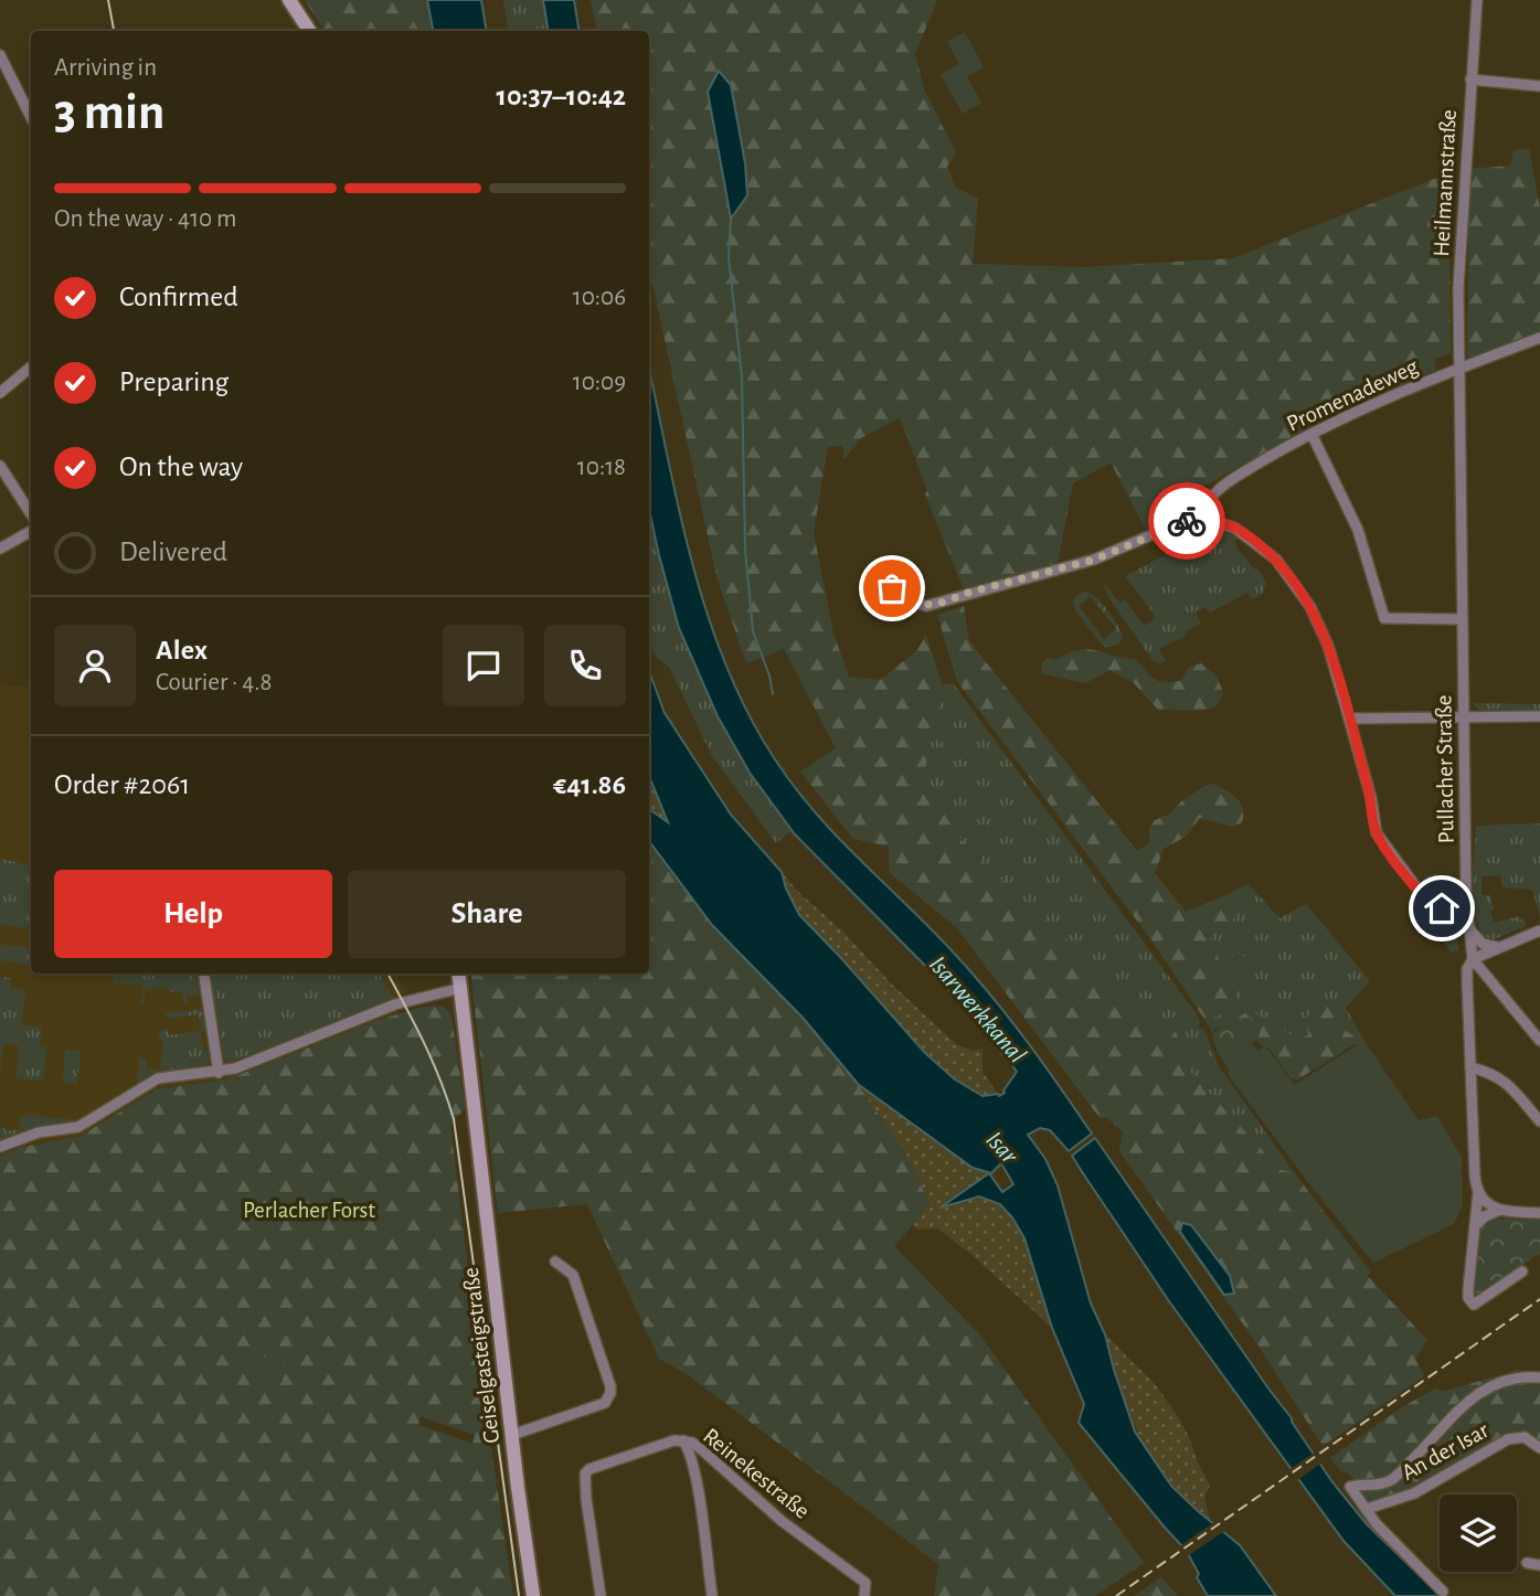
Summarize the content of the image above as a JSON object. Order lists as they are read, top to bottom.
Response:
{
  "streets": {
    "main road": ["Geiselgasteigstraße"],
    "street": [
      "Heilmannstraße",
      "Promenadeweg",
      "Pullacher Straße",
      "An der Isar",
      "Reinekestraße"
    ]
  },
  "crossings": [
    ["Heilmannstraße", "Promenadeweg"],
    ["Heilmannstraße", "Pullacher Straße"],
    ["Promenadeweg", "Pullacher Straße"]
  ],
  "water": ["Isarwerkkanal", "Isar"],
  "parks": ["Perlacher Forst"],
  "page": {
    "heading": ["3 min", "Arriving in", "10:37–10:42"],
    "panel": [
      "Alex",
      "Courier · 4.8",
      "Order #2061",
      "€41.86"
    ],
    "bar": "On the way · 410 m",
    "list": [
      ["Confirmed", "10:06"],
      ["Preparing", "10:09"],
      ["On the way", "10:18"],
      "Delivered"
    ],
    "buttons": ["Help", "Share"]
  }
}
